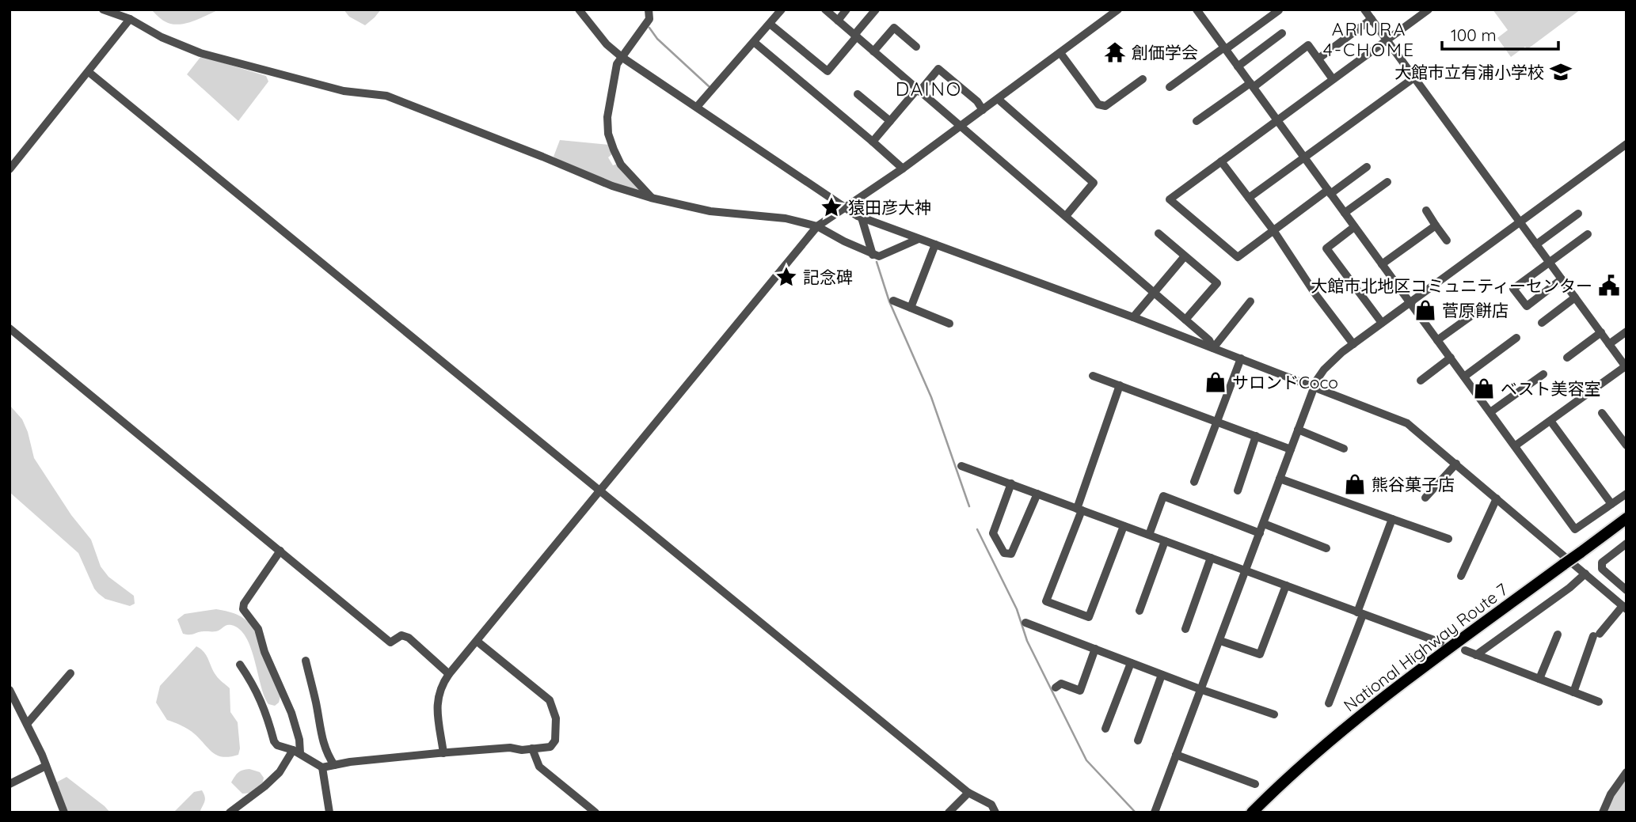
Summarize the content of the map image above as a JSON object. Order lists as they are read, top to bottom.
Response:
{
  "streets": {
    "highway": ["National Highway Route 7"]
  },
  "districts": ["ARIURA 4-CHOME", "DAINO"],
  "places": {
    "temple": ["創価学会"],
    "school or university": ["大館市立有浦小学校"],
    "place": ["猿田彦大神", "記念碑"],
    "public building": ["大館市北地区コミュニティーセンター"],
    "shop": [
      "菅原餅店",
      "サロンドCoco",
      "ベスト美容室",
      "熊谷菓子店"
    ]
  },
  "scale_bar": "100 m"
}
